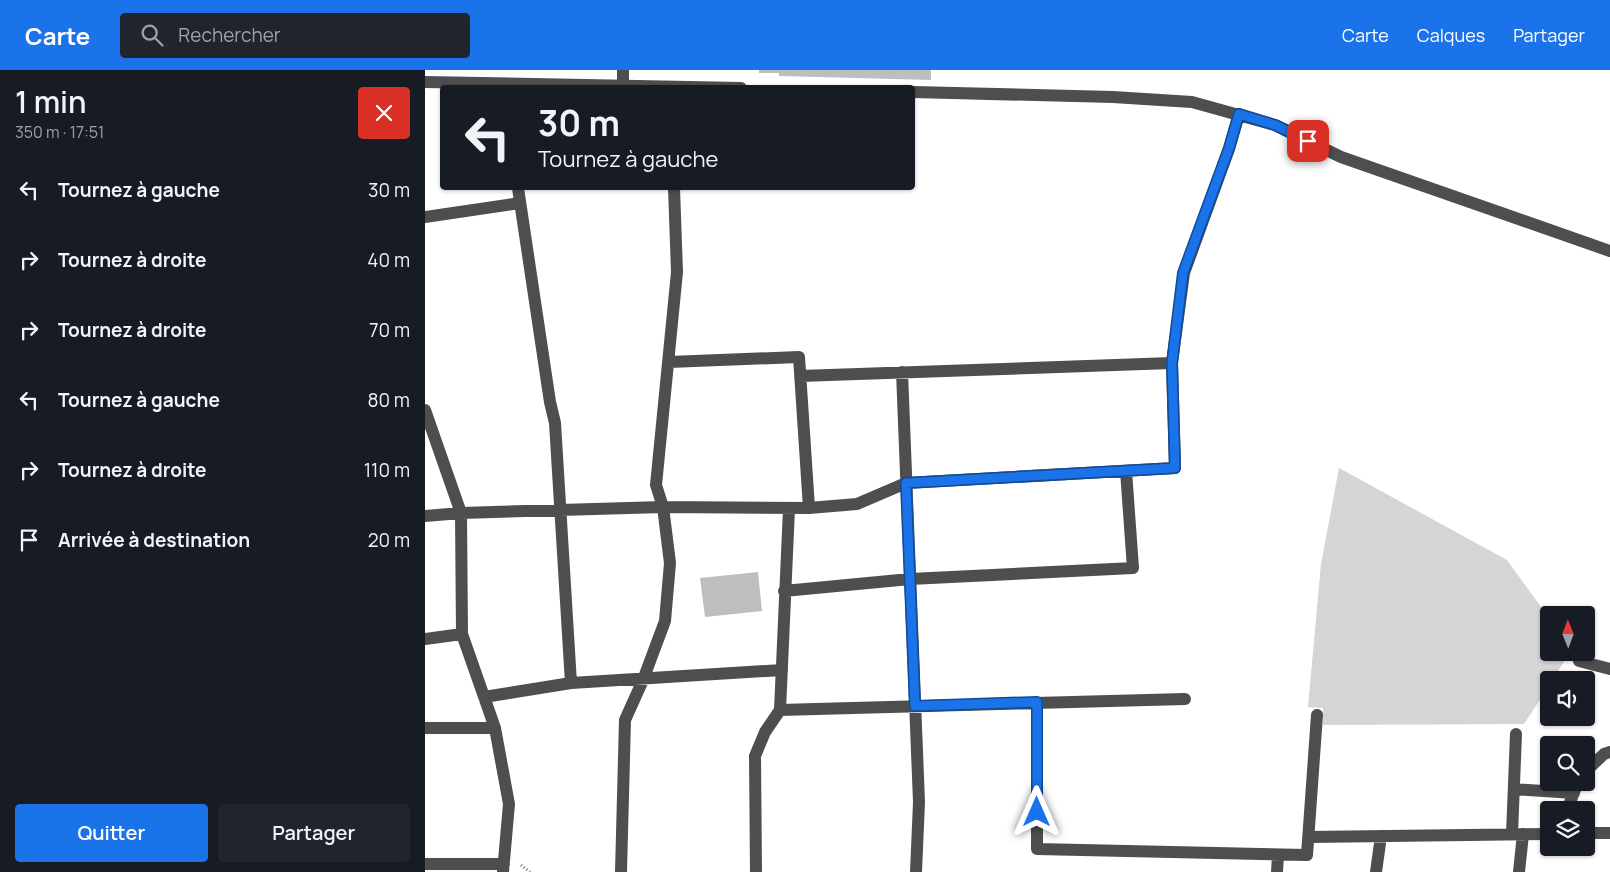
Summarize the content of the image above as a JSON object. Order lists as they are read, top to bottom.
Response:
{
  "north": "top",
  "page": {
    "header": "Carte",
    "search": "Rechercher",
    "nav": ["Carte", "Calques", "Partager"],
    "heading": ["1 min", "350 m · 17:51"],
    "turn": ["30 m", "Tournez à gauche"],
    "list": [
      {
        "name": "Tournez à gauche",
        "value": "30 m"
      },
      {
        "name": "Tournez à droite",
        "value": "40 m"
      },
      {
        "name": "Tournez à droite",
        "value": "70 m"
      },
      {
        "name": "Tournez à gauche",
        "value": "80 m"
      },
      {
        "name": "Tournez à droite",
        "value": "110 m"
      },
      {
        "name": "Arrivée à destination",
        "value": "20 m"
      }
    ],
    "buttons": ["Quitter", "Partager"]
  }
}
